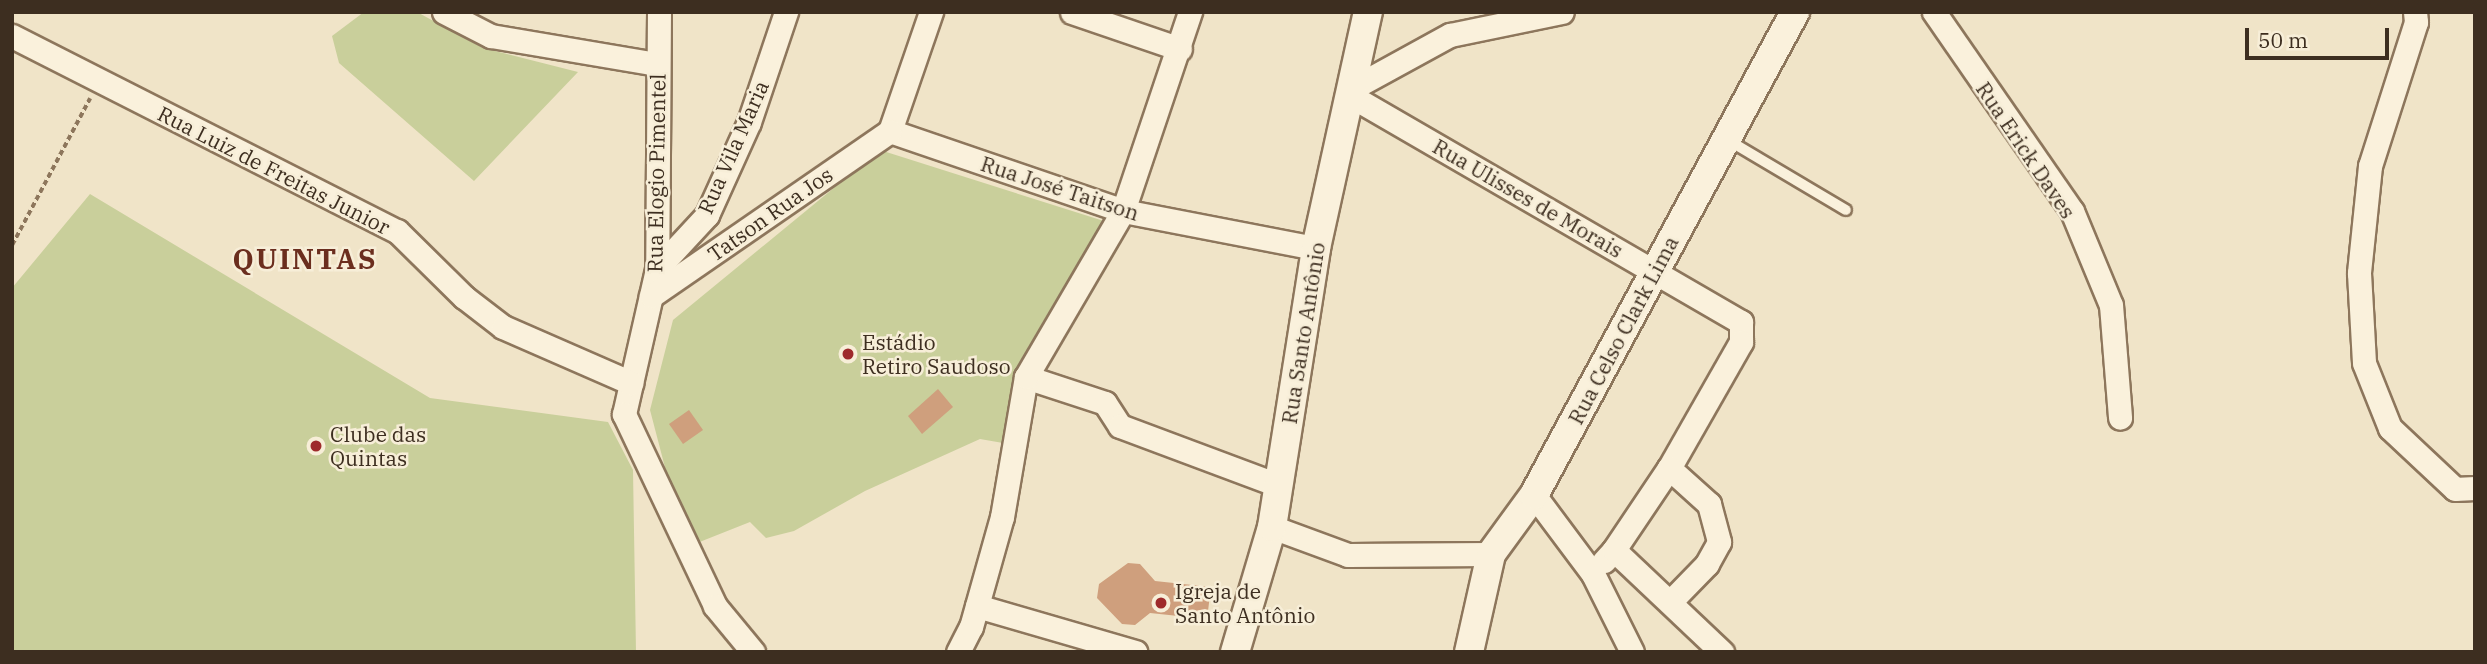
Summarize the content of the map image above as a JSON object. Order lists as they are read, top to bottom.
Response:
{
  "streets": {
    "street": [
      "Rua Vila Maria",
      "Rua Erick Daves",
      "Rua Luiz de Freitas Junior",
      "Rua Elogio Pimentel",
      "Rua José Taitson",
      "Rua Ulisses de Morais",
      "Tatson Rua Jos",
      "Rua Celso Clark Lima",
      "Rua Santo Antônio"
    ]
  },
  "crossings": [
    ["Rua Vila Maria", "Rua Elogio Pimentel"],
    ["Rua Luiz de Freitas Junior", "Rua Elogio Pimentel"],
    ["Rua Elogio Pimentel", "Tatson Rua Jos"],
    ["Rua José Taitson", "Tatson Rua Jos"],
    ["Rua José Taitson", "Rua Santo Antônio"],
    ["Rua Ulisses de Morais", "Rua Celso Clark Lima"],
    ["Rua Ulisses de Morais", "Rua Santo Antônio"]
  ],
  "districts": ["QUINTAS"],
  "places": ["Estádio Retiro Saudoso", "Clube das Quintas", "Igreja de Santo Antônio"],
  "scale_bar": "50 m"
}
